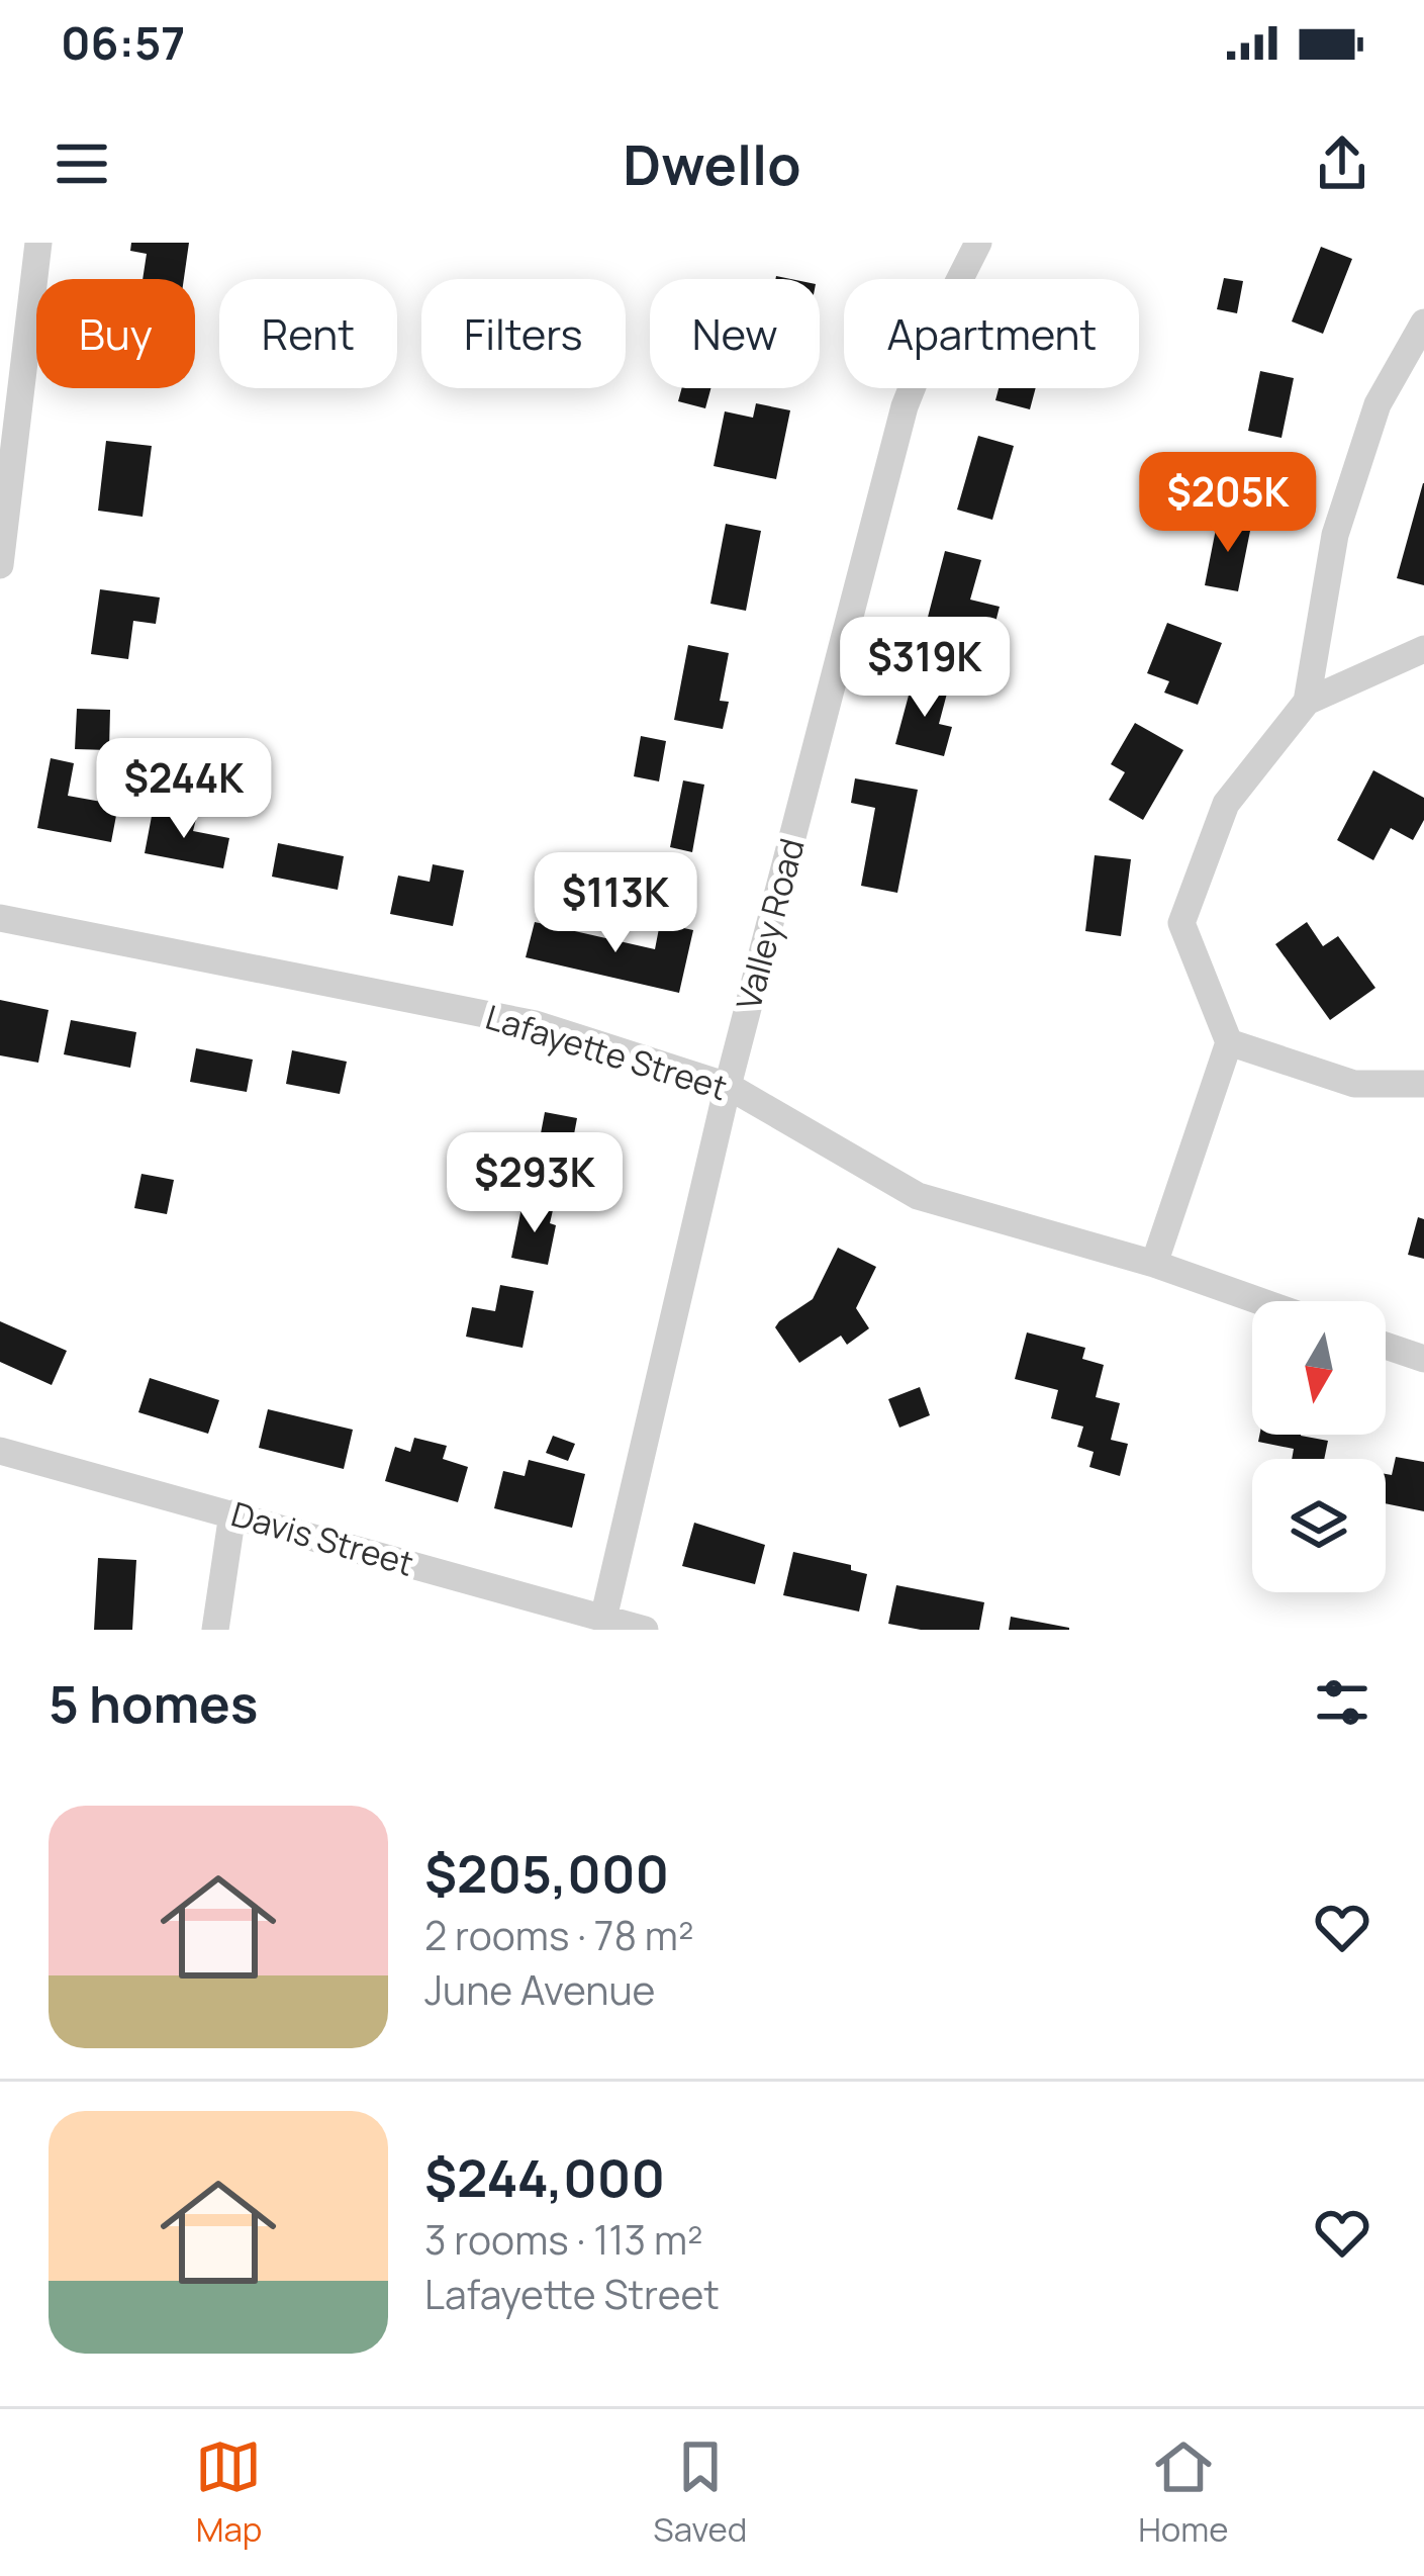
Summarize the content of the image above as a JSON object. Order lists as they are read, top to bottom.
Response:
{
  "streets": {
    "street": ["Valley Road", "Lafayette Street", "Davis Street"]
  },
  "crossings": [
    ["Valley Road", "Lafayette Street"],
    ["Valley Road", "Davis Street"]
  ],
  "north": "bottom",
  "page": {
    "status": "06:57",
    "header": "Dwello",
    "chip": [
      "Buy",
      "Rent",
      "Filters",
      "New",
      "Apartment"
    ],
    "price": [
      "$205K",
      "$319K",
      "$244K",
      "$113K",
      "$293K"
    ],
    "heading": "5 homes",
    "list": [
      {
        "name": "$205,000",
        "note": "2 rooms · 78 m² · June Avenue"
      },
      {
        "name": "$244,000",
        "note": "3 rooms · 113 m² · Lafayette Street"
      }
    ],
    "tabs": ["Map", "Saved", "Home"]
  }
}
